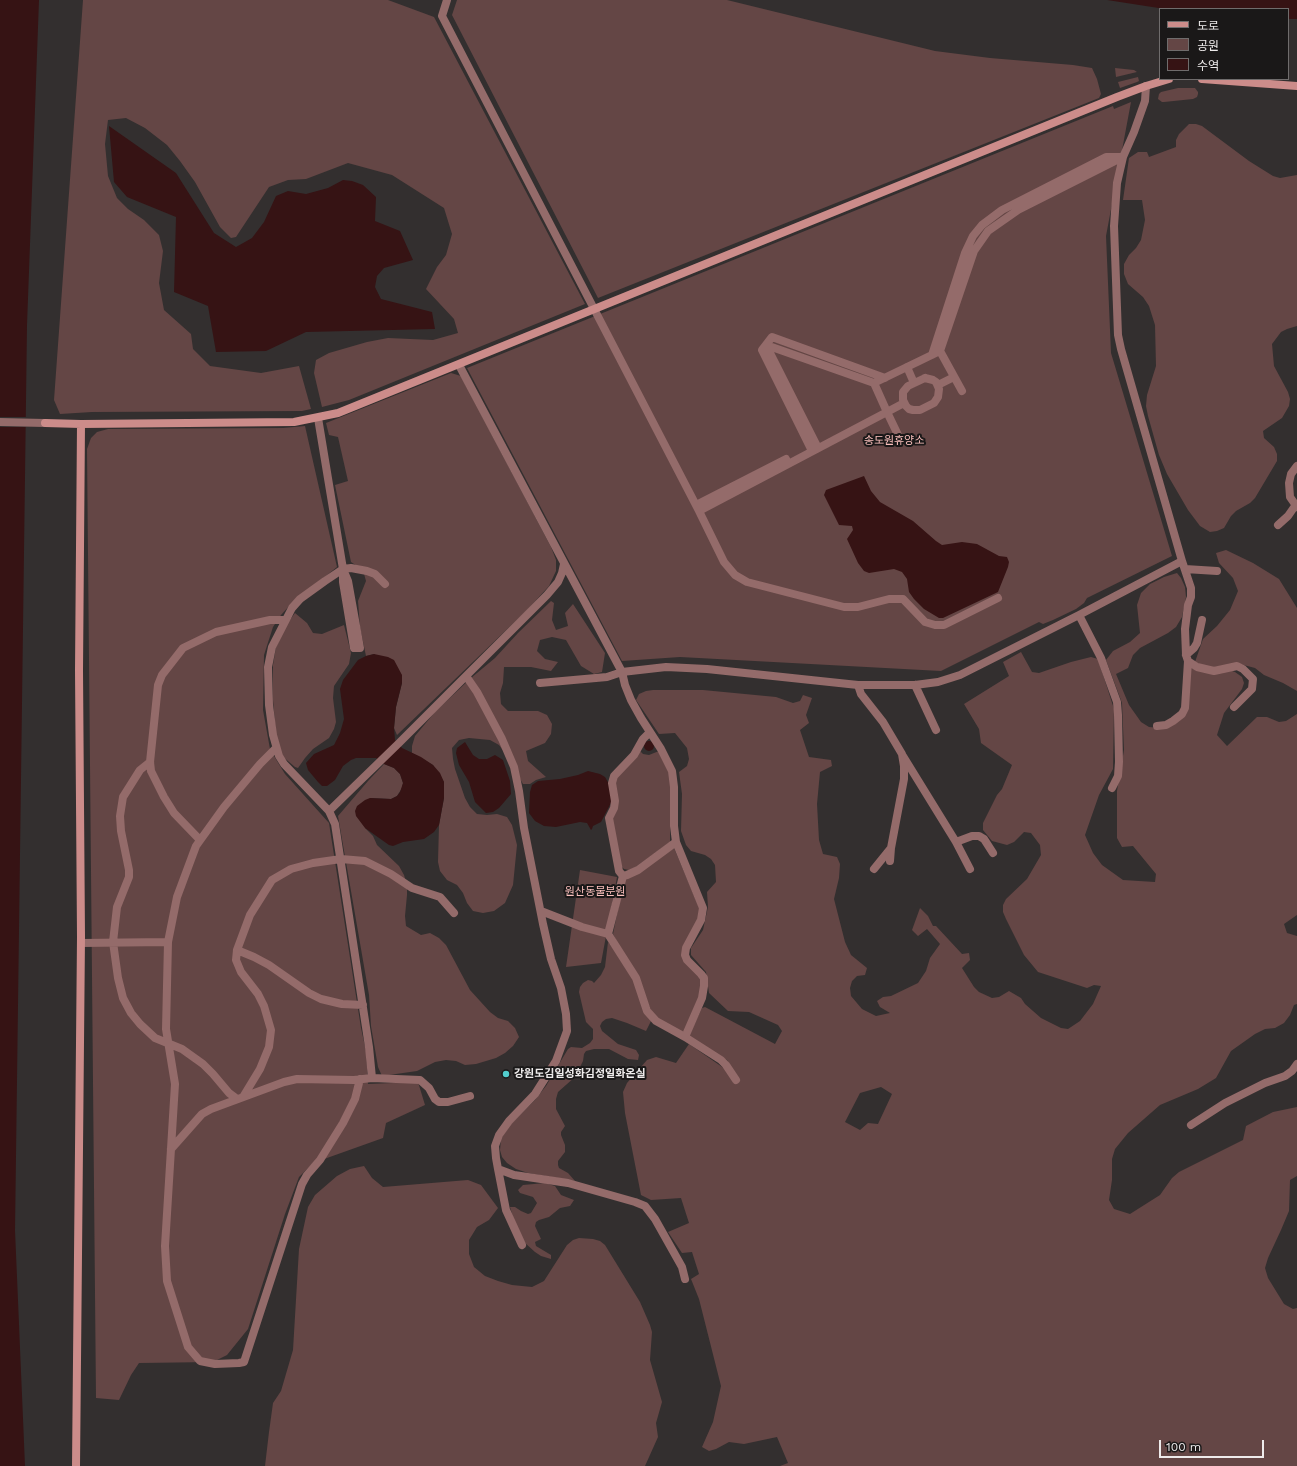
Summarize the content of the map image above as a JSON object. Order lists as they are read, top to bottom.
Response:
{
  "parks": ["송도원휴양소", "원산동물분원"],
  "places": ["강원도김일성화김정일화온실"],
  "legend": ["도로", "공원", "수역"],
  "scale_bar": "100 m"
}
